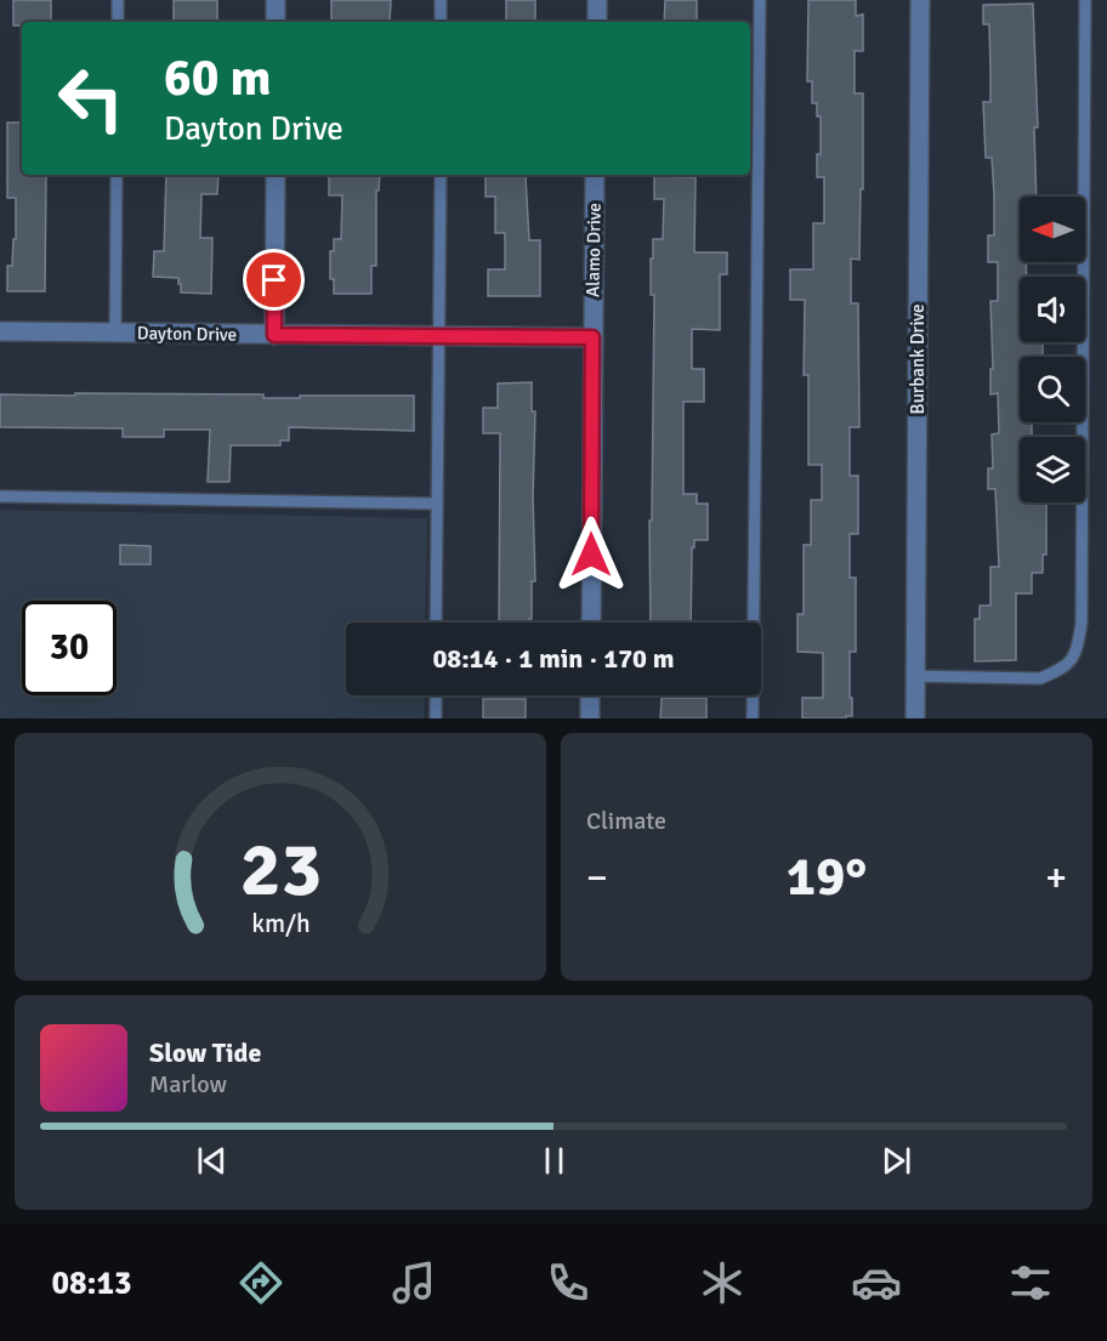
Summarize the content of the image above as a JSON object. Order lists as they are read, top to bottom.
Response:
{
  "streets": {
    "street": ["Alamo Drive", "Dayton Drive", "Burbank Drive"]
  },
  "crossings": [
    ["Alamo Drive", "Dayton Drive"]
  ],
  "north": "left",
  "page": {
    "turn": ["60 m", "Dayton Drive"],
    "limit": "30",
    "trip": "08:14 · 1 min · 170 m",
    "tile": "Climate",
    "heat": ["−", "19°", "+"],
    "song": ["Slow Tide", "Marlow"],
    "tabs": "08:13",
    "gauge": ["23", "km/h"]
  }
}
